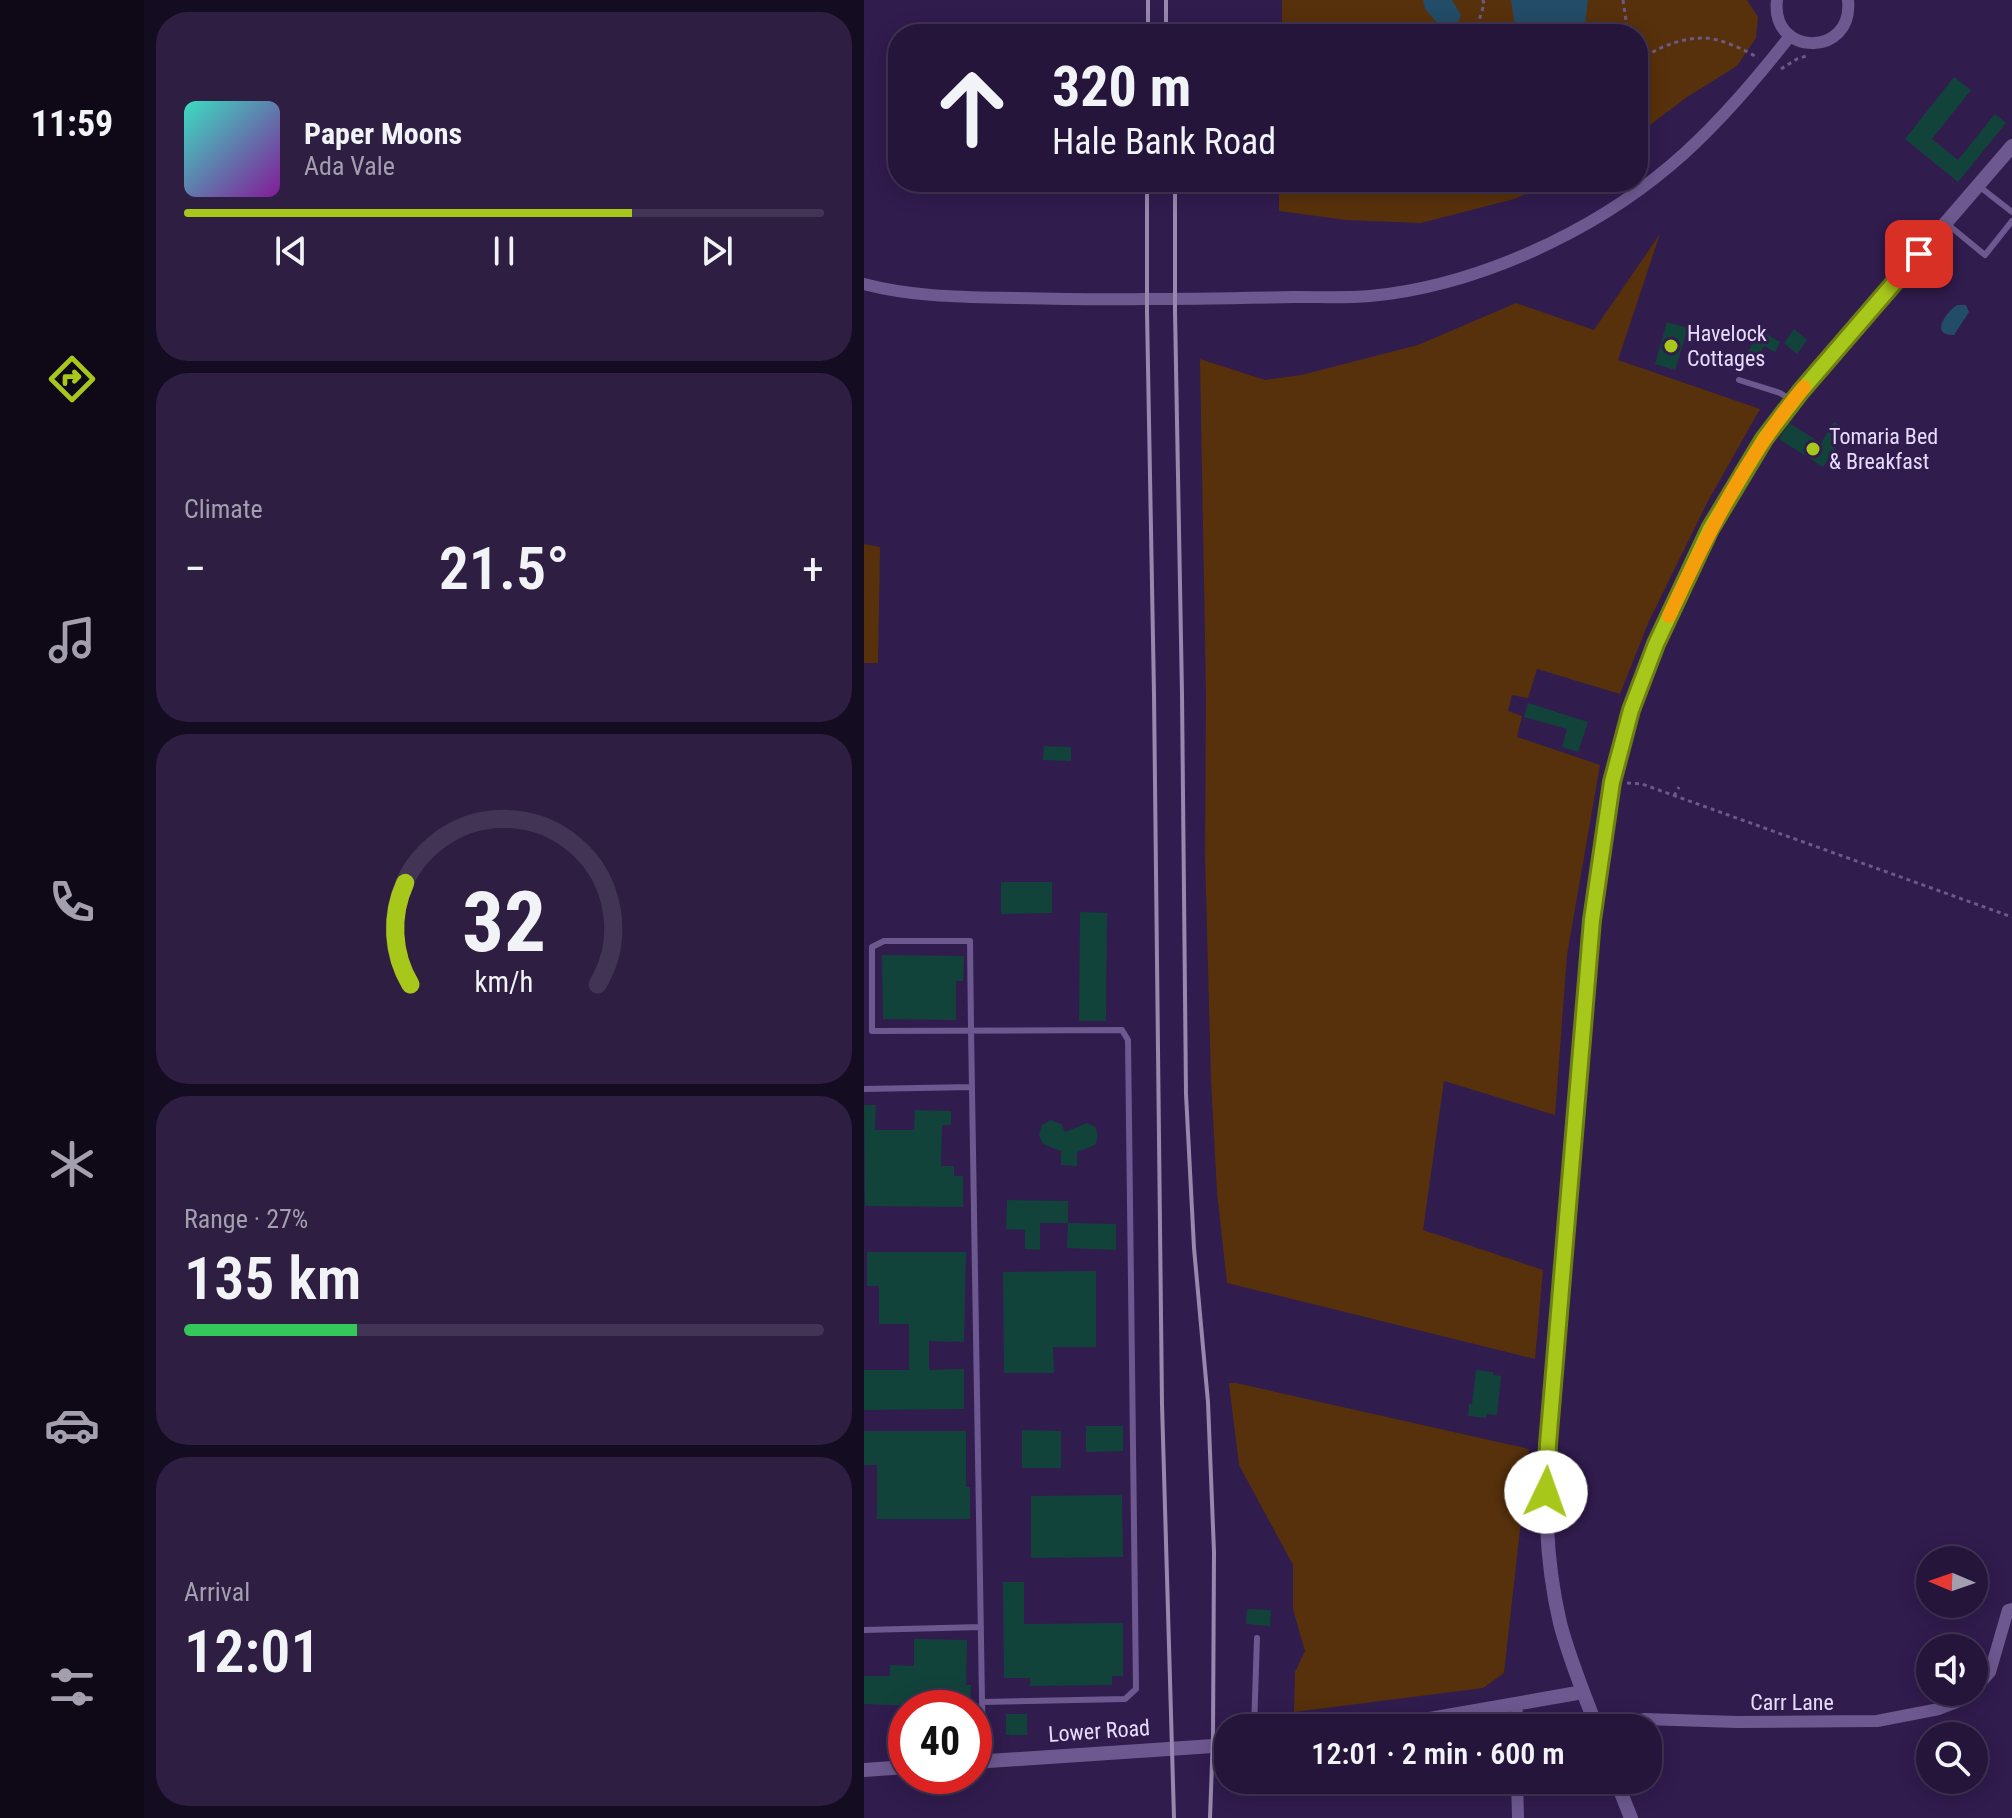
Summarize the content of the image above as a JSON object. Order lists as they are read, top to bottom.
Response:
{
  "streets": {
    "street": ["Carr Lane", "Lower Road"]
  },
  "places": ["Havelock Cottages", "Tomaria Bed & Breakfast"],
  "north": "left",
  "page": {
    "tabs": "11:59",
    "turn": ["320 m", "Hale Bank Road"],
    "song": ["Paper Moons", "Ada Vale"],
    "tile": [
      "Climate",
      ["Range · 27%", "135 km"],
      ["Arrival", "12:01"]
    ],
    "heat": ["−", "21.5°", "+"],
    "limit": "40",
    "trip": "12:01 · 2 min · 600 m",
    "gauge": ["32", "km/h"]
  }
}
